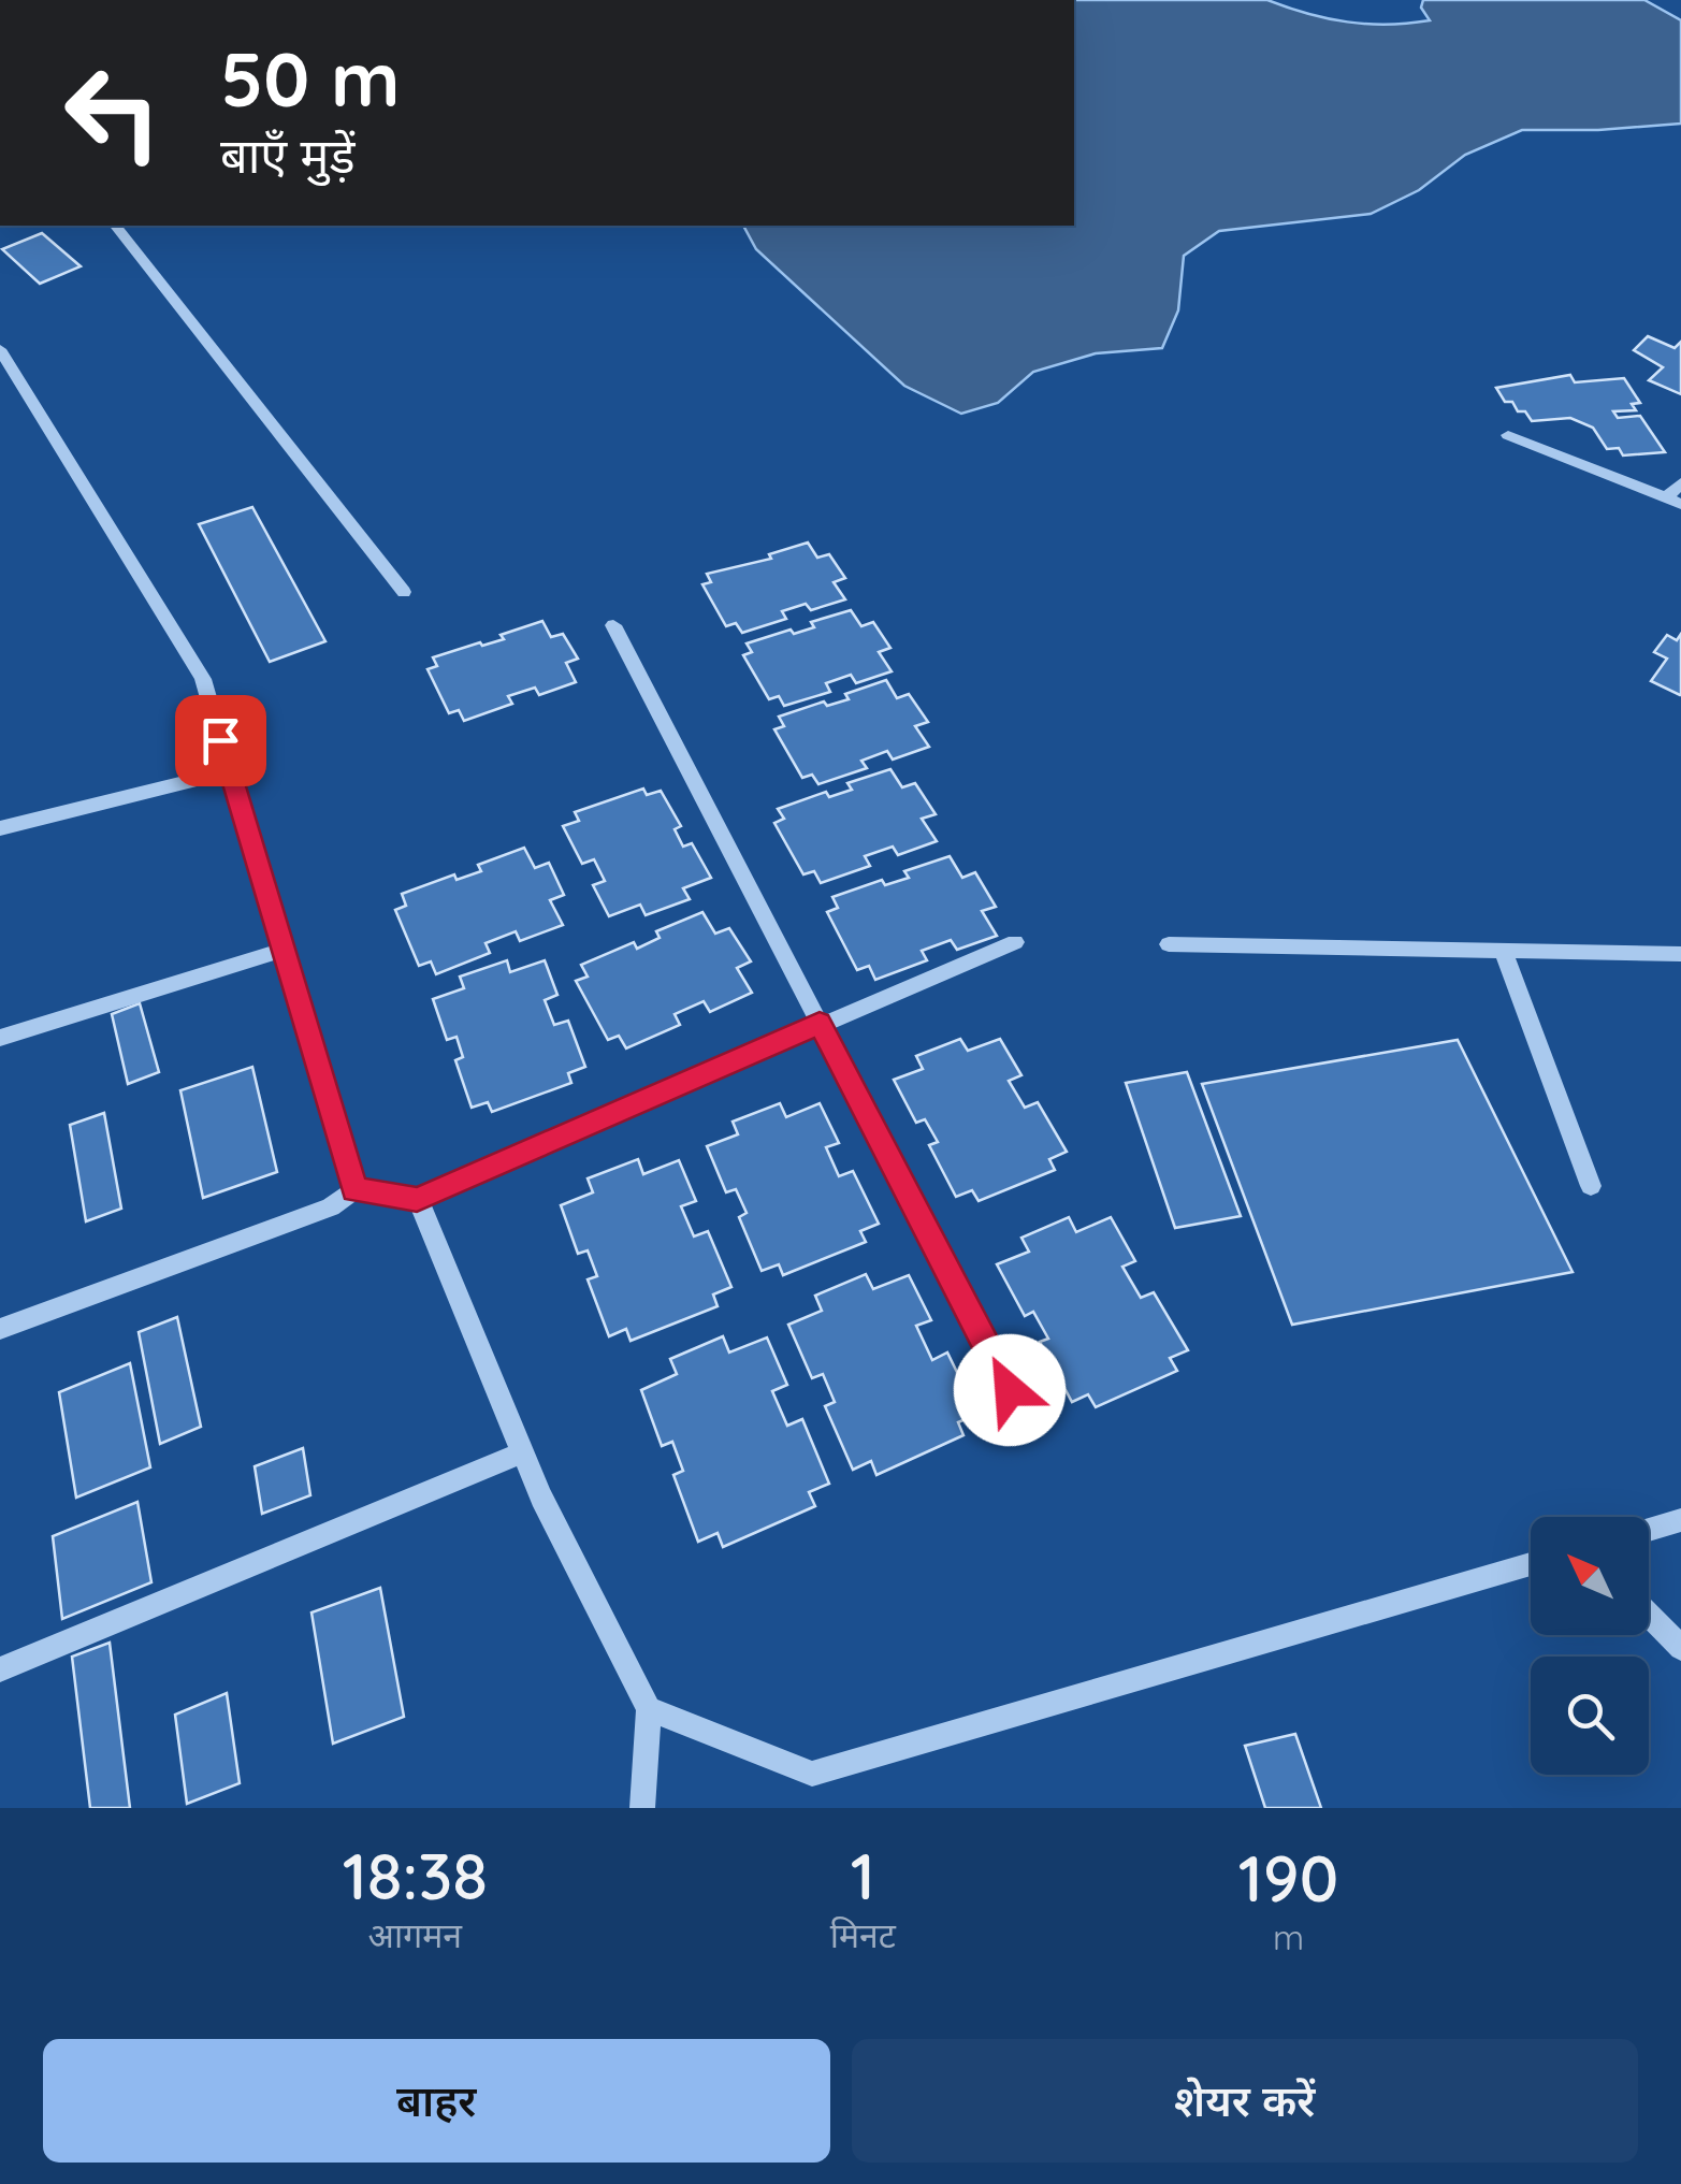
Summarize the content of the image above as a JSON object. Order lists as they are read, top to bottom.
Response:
{
  "north": "top left",
  "page": {
    "turn": ["50 m", "बाएँ मुड़ें"],
    "eta": [
      "18:38",
      "आगमन",
      "1",
      "मिनट",
      "190",
      "m"
    ],
    "buttons": ["बाहर", "शेयर करें"]
  }
}
